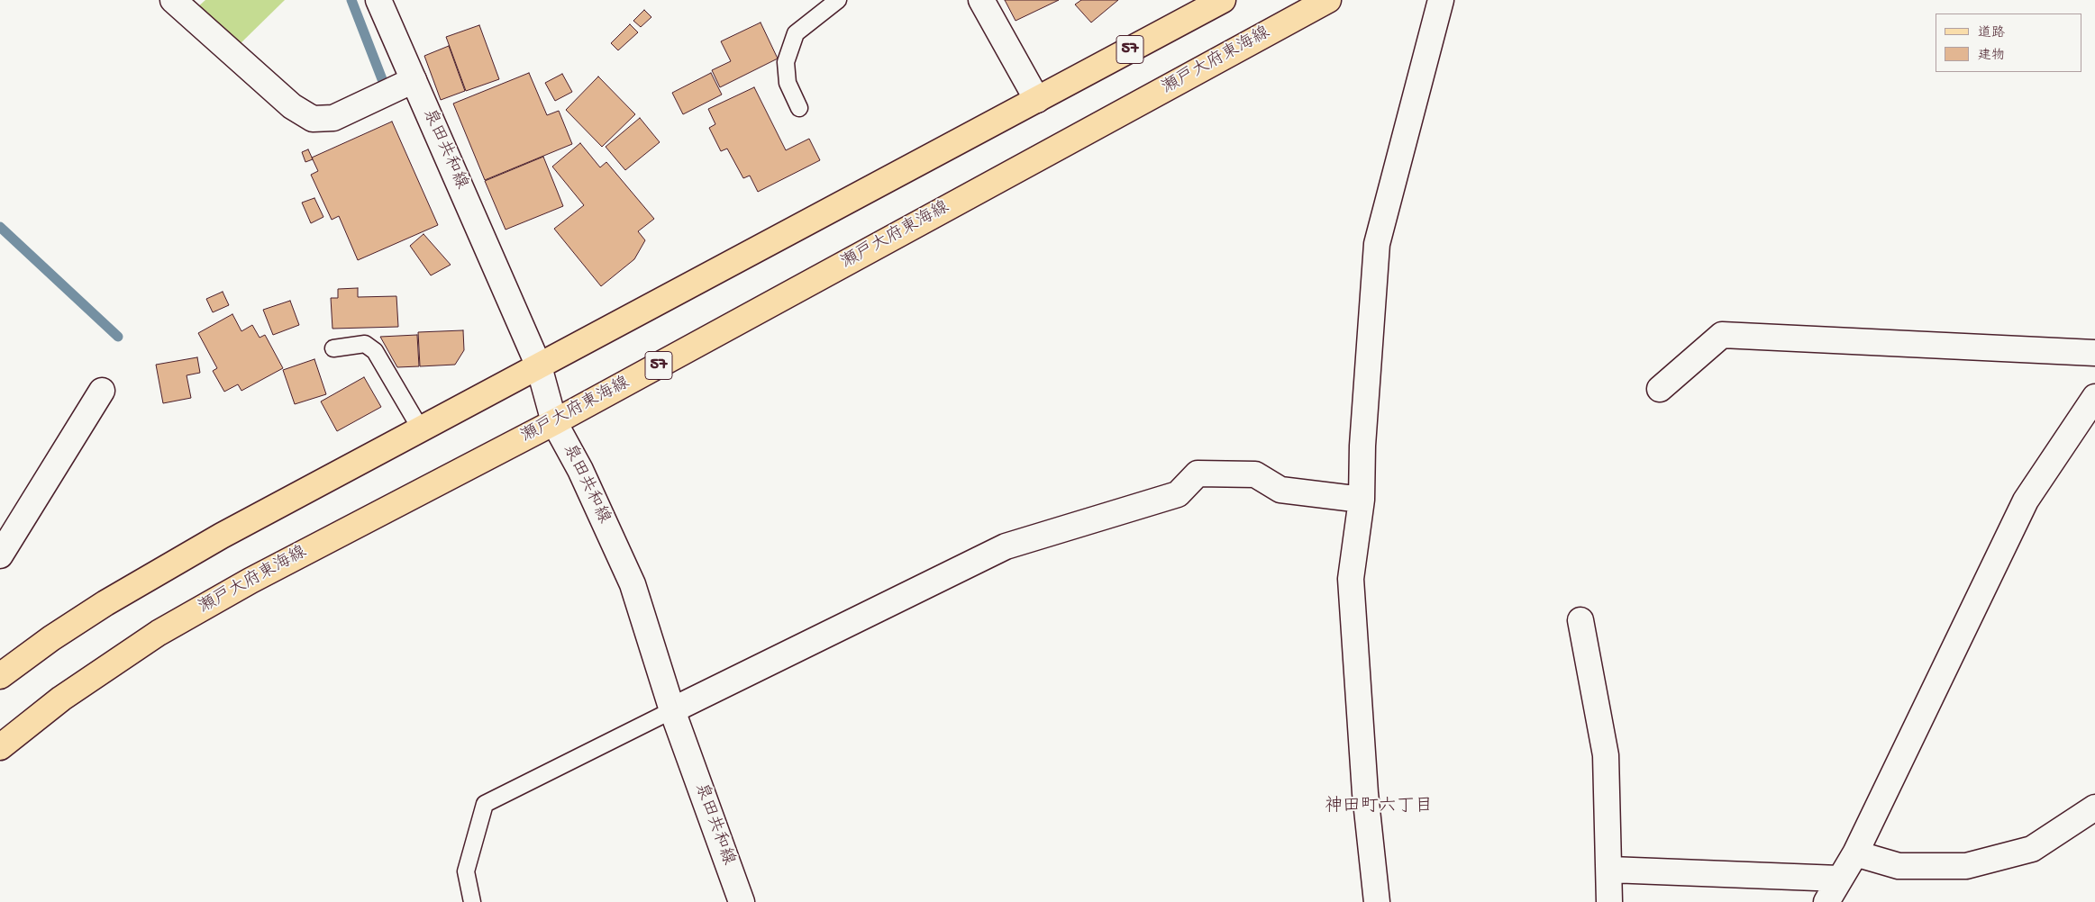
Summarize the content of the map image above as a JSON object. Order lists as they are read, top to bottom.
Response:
{
  "streets": {
    "main road": ["57", "瀬戸大府東海線"],
    "street": ["泉田共和線"]
  },
  "crossings": [
    ["57", "泉田共和線"],
    ["瀬戸大府東海線", "泉田共和線"]
  ],
  "districts": ["神田町六丁目"],
  "legend": ["道路", "建物"]
}
